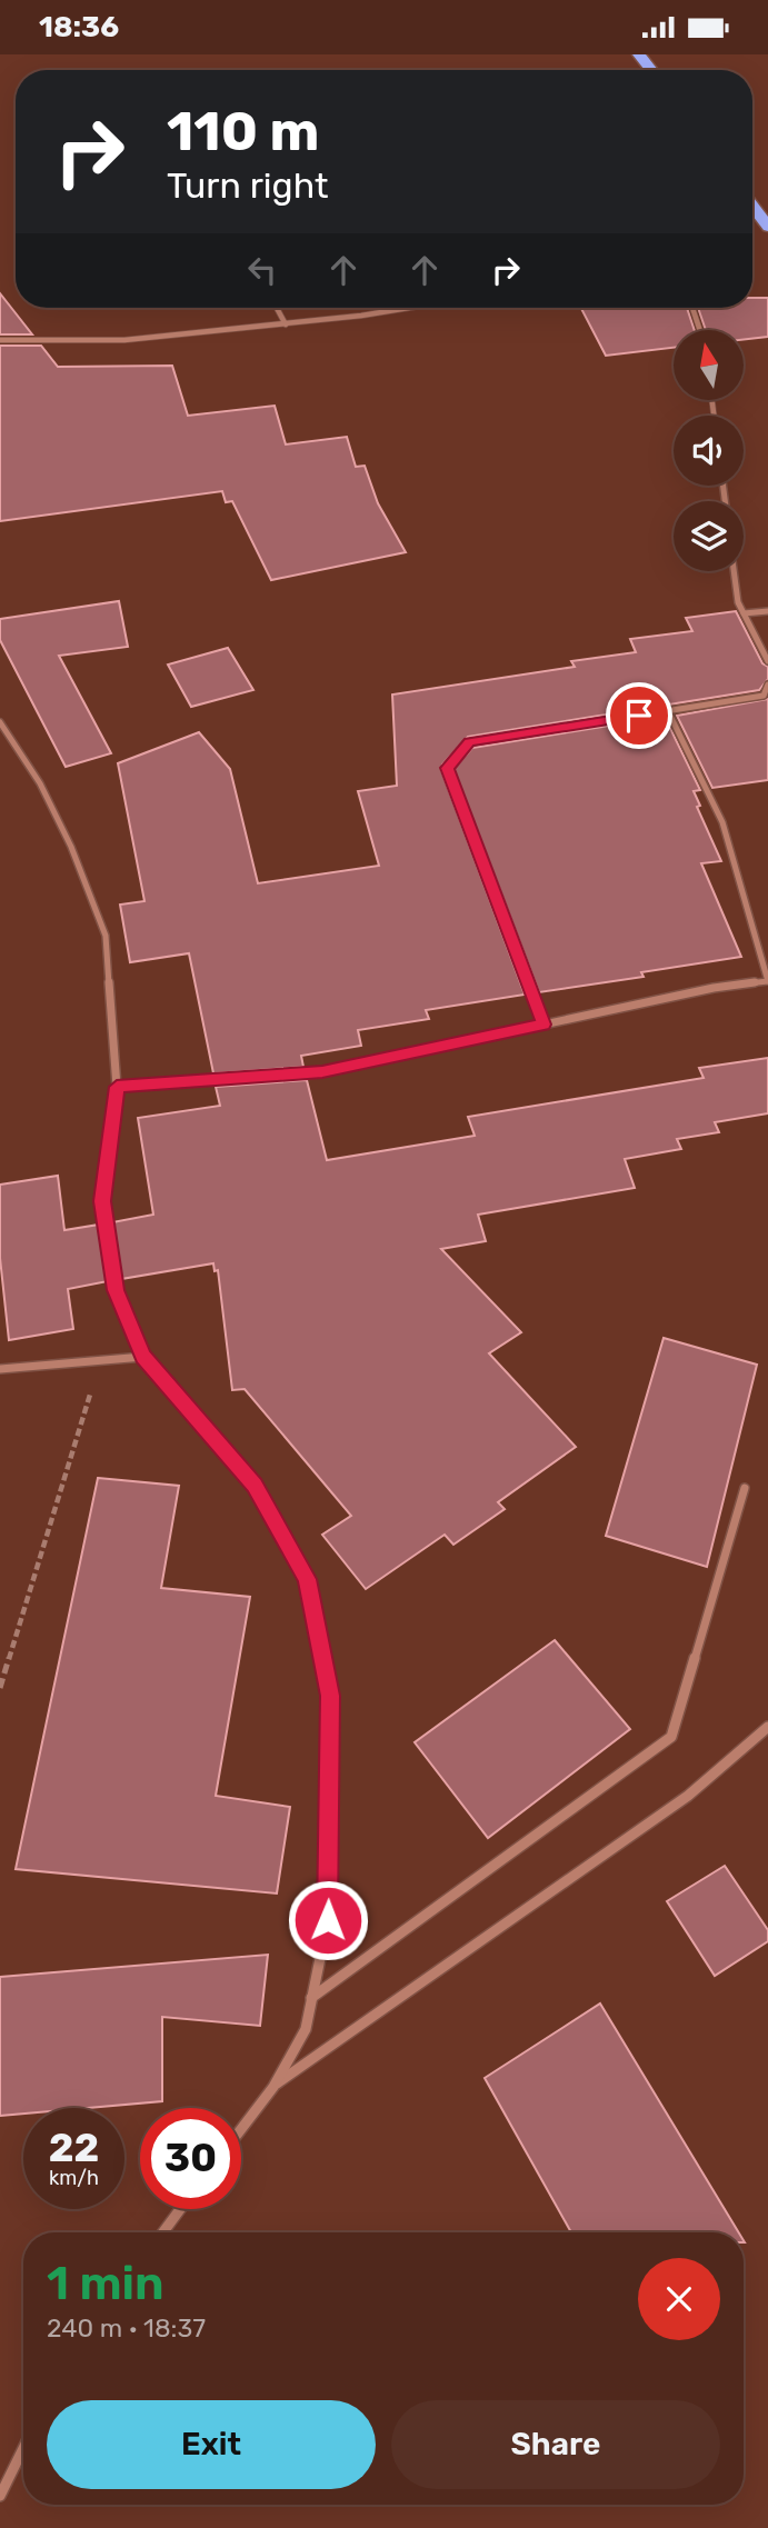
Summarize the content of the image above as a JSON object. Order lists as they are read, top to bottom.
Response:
{
  "north": "top",
  "page": {
    "status": "18:36",
    "turn": ["110 m", "Turn right"],
    "speed": "22 km/h",
    "limit": "30",
    "heading": ["1 min", "240 m · 18:37"],
    "buttons": ["Exit", "Share"]
  }
}
